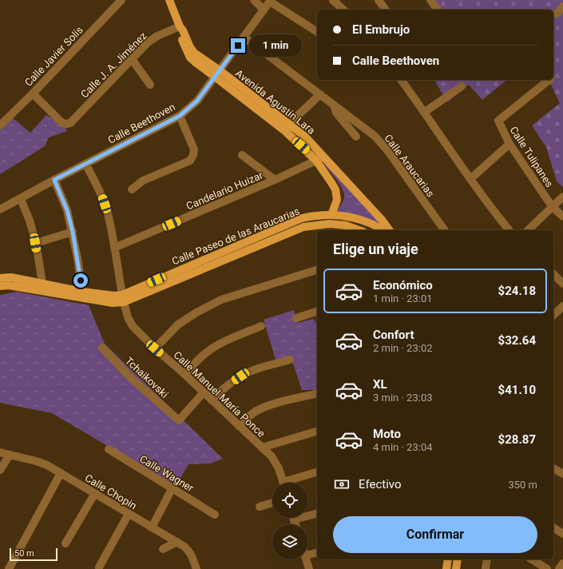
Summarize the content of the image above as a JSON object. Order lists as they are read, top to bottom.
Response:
{
  "streets": {
    "main road": ["Avenida Agustín Lara", "Calle Paseo de las Araucarias"],
    "street": [
      "Calle Javier Solís",
      "Calle J. A. Jiménez",
      "Calle Beethoven",
      "Calle Tulipanes",
      "Calle Araucarias",
      "Candelario Huizar",
      "Tchaikovski",
      "Calle Manuel María Ponce",
      "Calle Wagner",
      "Calle Chopin"
    ]
  },
  "crossings": [
    ["Calle Javier Solís", "Calle J. A. Jiménez"],
    ["Calle J. A. Jiménez", "Avenida Agustín Lara"],
    ["Avenida Agustín Lara", "Calle Beethoven"],
    ["Avenida Agustín Lara", "Candelario Huizar"],
    ["Avenida Agustín Lara", "Calle Paseo de las Araucarias"],
    ["Calle Beethoven", "Calle Araucarias"],
    ["Calle Beethoven", "Calle Manuel María Ponce"],
    ["Candelario Huizar", "Calle Manuel María Ponce"],
    ["Calle Paseo de las Araucarias", "Calle Manuel María Ponce"],
    ["Tchaikovski", "Calle Manuel María Ponce"]
  ],
  "scale_bar": "50 m",
  "page": {
    "banner": ["El Embrujo", "Calle Beethoven"],
    "bubble": "1 min",
    "heading": "Elige un viaje",
    "list": [
      {
        "name": "Económico",
        "note": "1 min · 23:01",
        "value": "$24.18"
      },
      {
        "name": "Confort",
        "note": "2 min · 23:02",
        "value": "$32.64"
      },
      {
        "name": "XL",
        "note": "3 min · 23:03",
        "value": "$41.10"
      },
      {
        "name": "Moto",
        "note": "4 min · 23:04",
        "value": "$28.87"
      }
    ],
    "pay": ["Efectivo", "350 m"],
    "buttons": "Confirmar",
    "scale": "50 m"
  }
}
